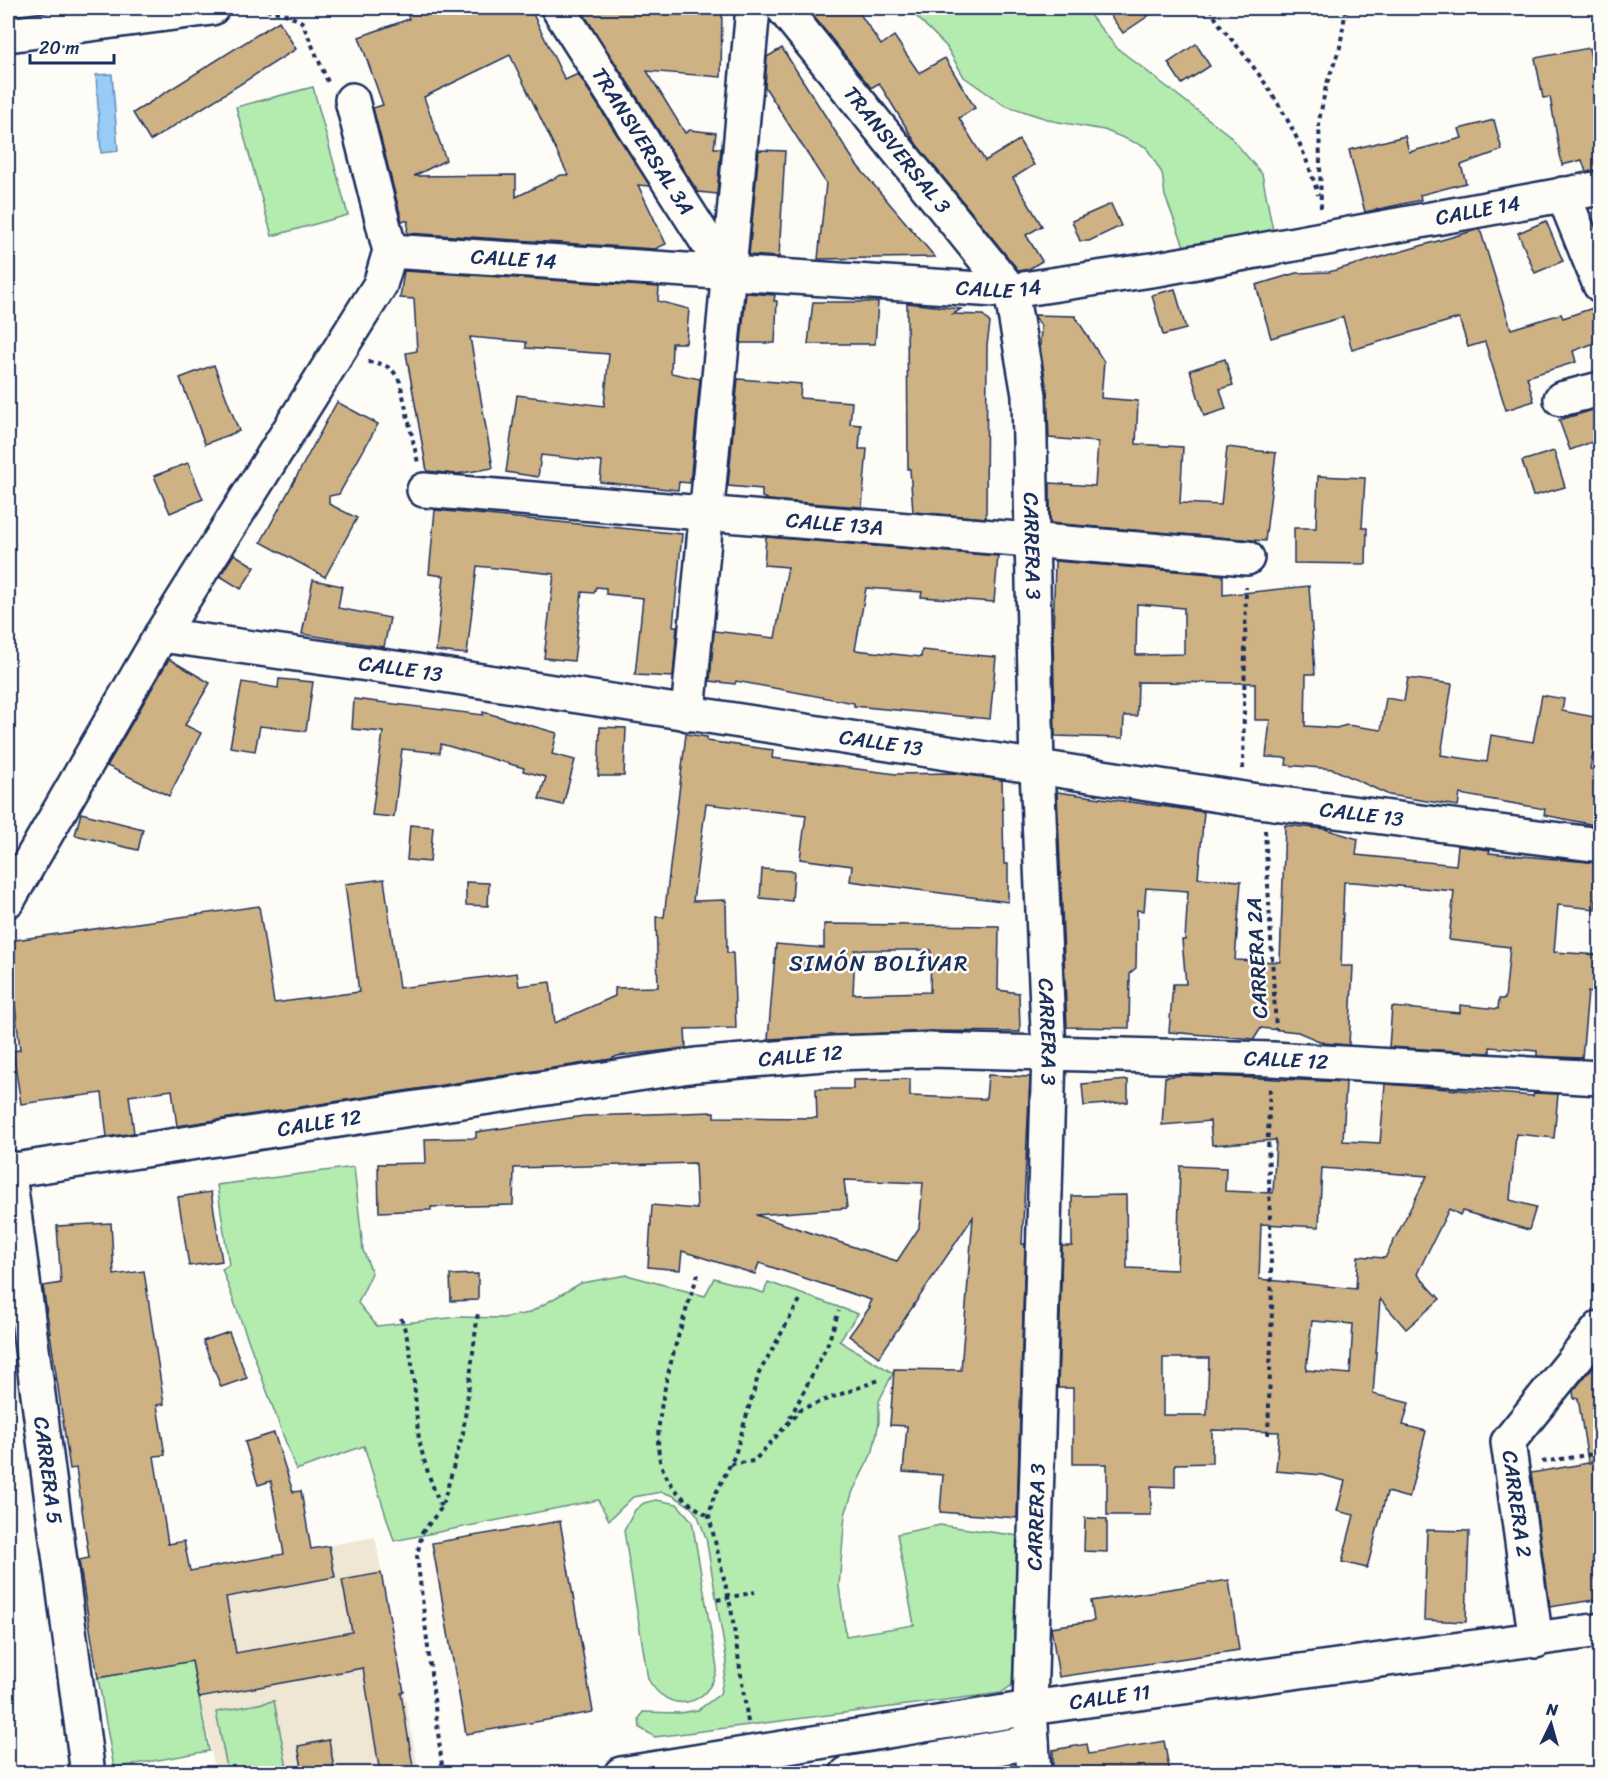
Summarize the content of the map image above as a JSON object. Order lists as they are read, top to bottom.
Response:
{
  "streets": {
    "street": [
      "TRANSVERSAL 3A",
      "TRANSVERSAL 3",
      "CALLE 14",
      "CALLE 13A",
      "CARRERA 3",
      "CALLE 13",
      "CALLE 12",
      "CARRERA 5",
      "CARRERA 2",
      "CALLE 11"
    ],
    "path": ["CARRERA 2A"]
  },
  "crossings": [
    ["TRANSVERSAL 3A", "CALLE 14"],
    ["TRANSVERSAL 3", "CALLE 14"],
    ["TRANSVERSAL 3", "CARRERA 3"],
    ["CALLE 14", "CARRERA 3"],
    ["CALLE 13A", "CARRERA 3"],
    ["CALLE 13A", "CARRERA 2A"],
    ["CARRERA 3", "CALLE 13"],
    ["CARRERA 3", "CALLE 12"],
    ["CARRERA 3", "CALLE 11"],
    ["CALLE 13", "CARRERA 2A"],
    ["CARRERA 2A", "CALLE 12"],
    ["CALLE 12", "CARRERA 5"],
    ["CARRERA 2", "CALLE 11"]
  ],
  "districts": ["SIMÓN BOLÍVAR"],
  "scale_bar": "20 m",
  "north": "top"
}
